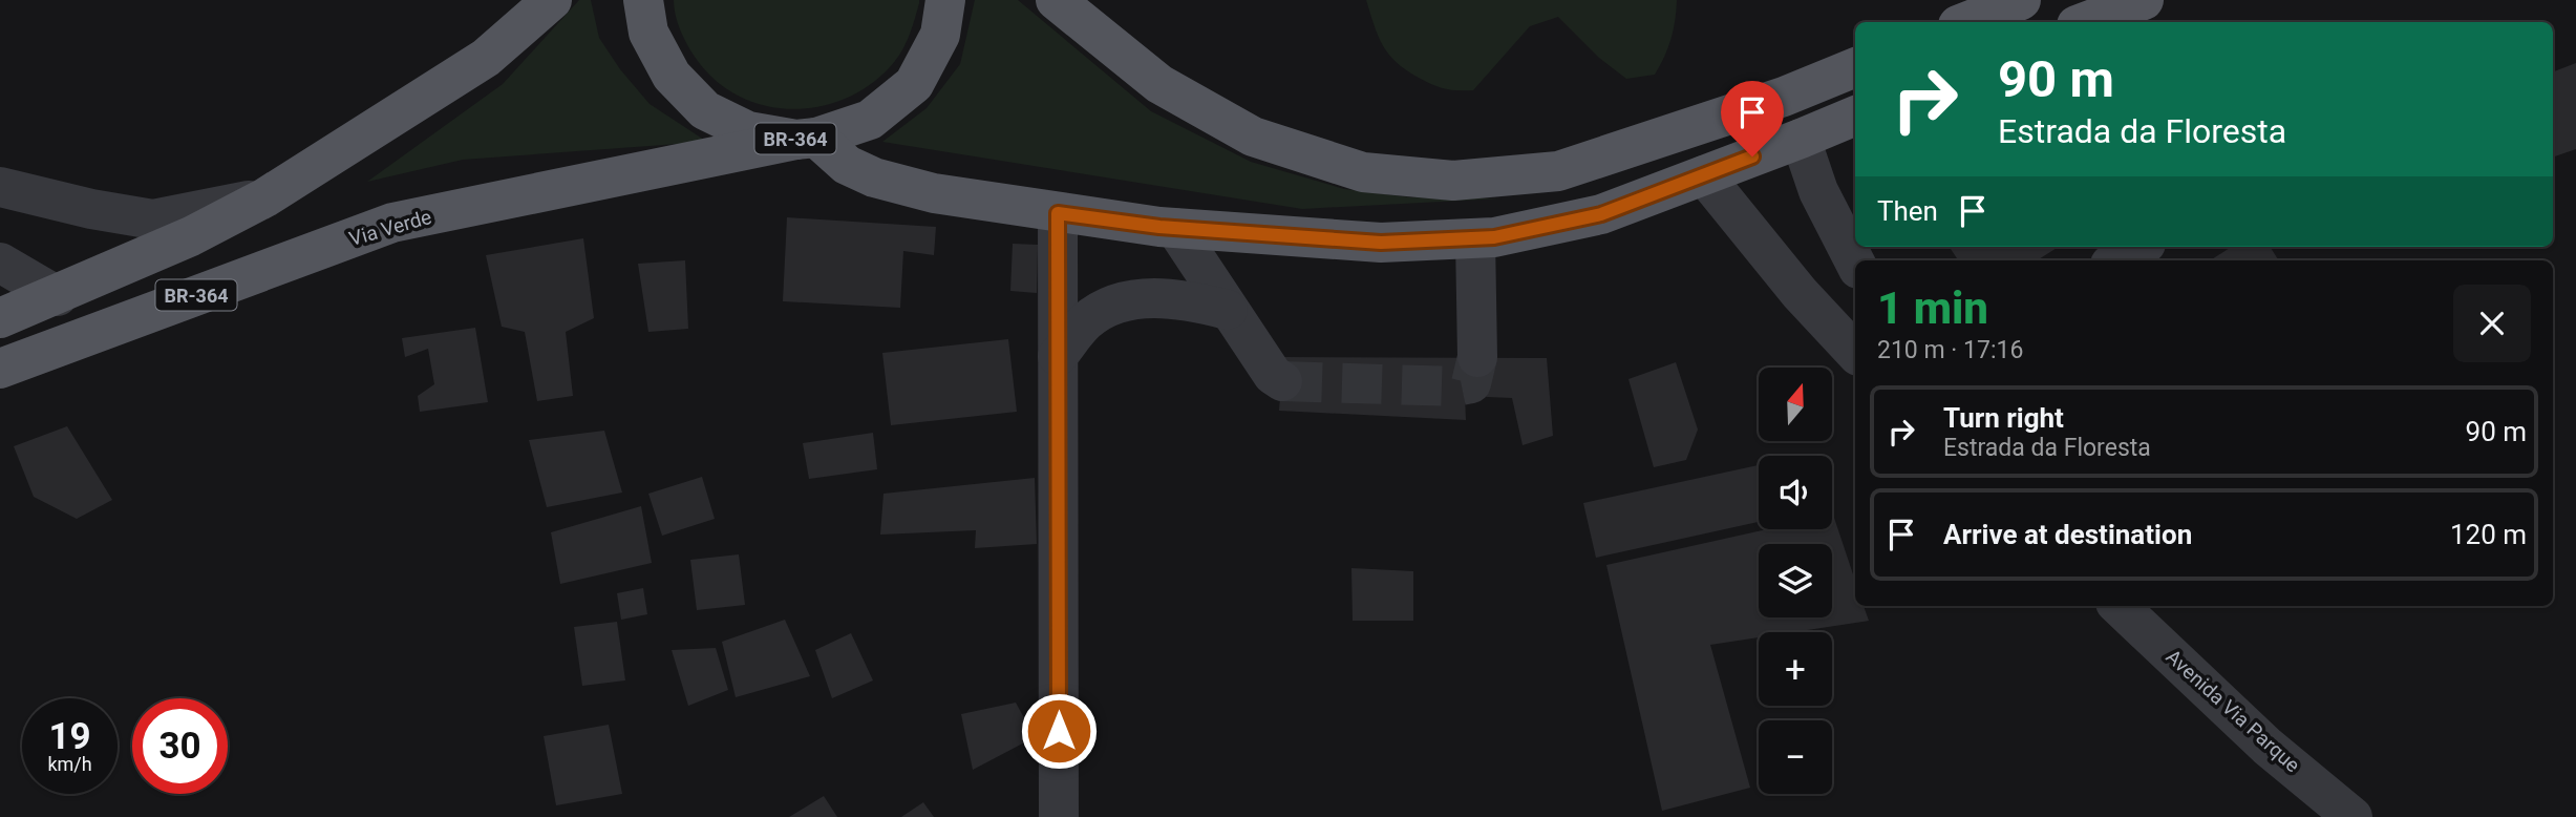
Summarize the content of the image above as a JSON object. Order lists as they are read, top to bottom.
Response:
{
  "streets": {
    "main road": ["BR-364", "Via Verde"],
    "street": ["Avenida Via Parque"]
  },
  "crossings": [
    ["BR-364", "Via Verde"]
  ],
  "north": "top",
  "page": {
    "turn": ["90 m", "Estrada da Floresta"],
    "then": "Then",
    "heading": ["1 min", "210 m · 17:16"],
    "map_buttons": ["+", "−"],
    "list": [
      {
        "name": "Turn right",
        "note": "Estrada da Floresta",
        "value": "90 m"
      },
      {
        "name": "Arrive at destination",
        "value": "120 m"
      }
    ],
    "speed": "19 km/h",
    "limit": "30"
  }
}
